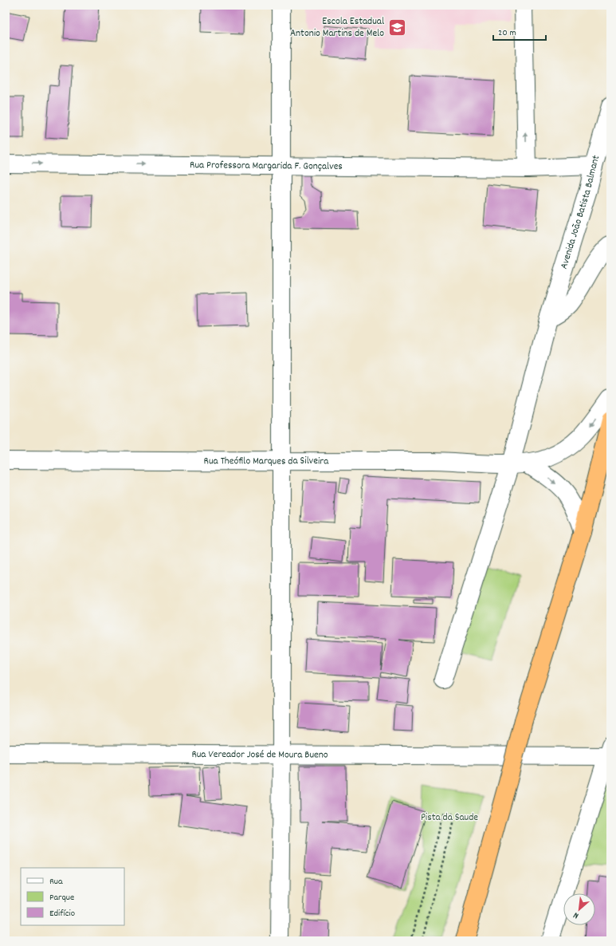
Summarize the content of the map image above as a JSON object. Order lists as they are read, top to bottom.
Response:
{
  "streets": {
    "street": [
      "Rua Professora Margarida F. Gonçalves",
      "Avenida João Batista Balmant",
      "Rua Theófilo Marques da Silveira",
      "Rua Vereador José de Moura Bueno"
    ]
  },
  "crossings": [
    ["Rua Professora Margarida F. Gonçalves", "Avenida João Batista Balmant"],
    ["Avenida João Batista Balmant", "Rua Theófilo Marques da Silveira"]
  ],
  "one_way": ["Rua Professora Margarida F. Gonçalves"],
  "parks": ["Pista da Saude"],
  "places": {
    "school or university": ["Escola Estadual Antonio Martins de Melo"]
  },
  "legend": ["Rua", "Parque", "Edifício"],
  "scale_bar": "20 m",
  "north": "bottom left"
}
